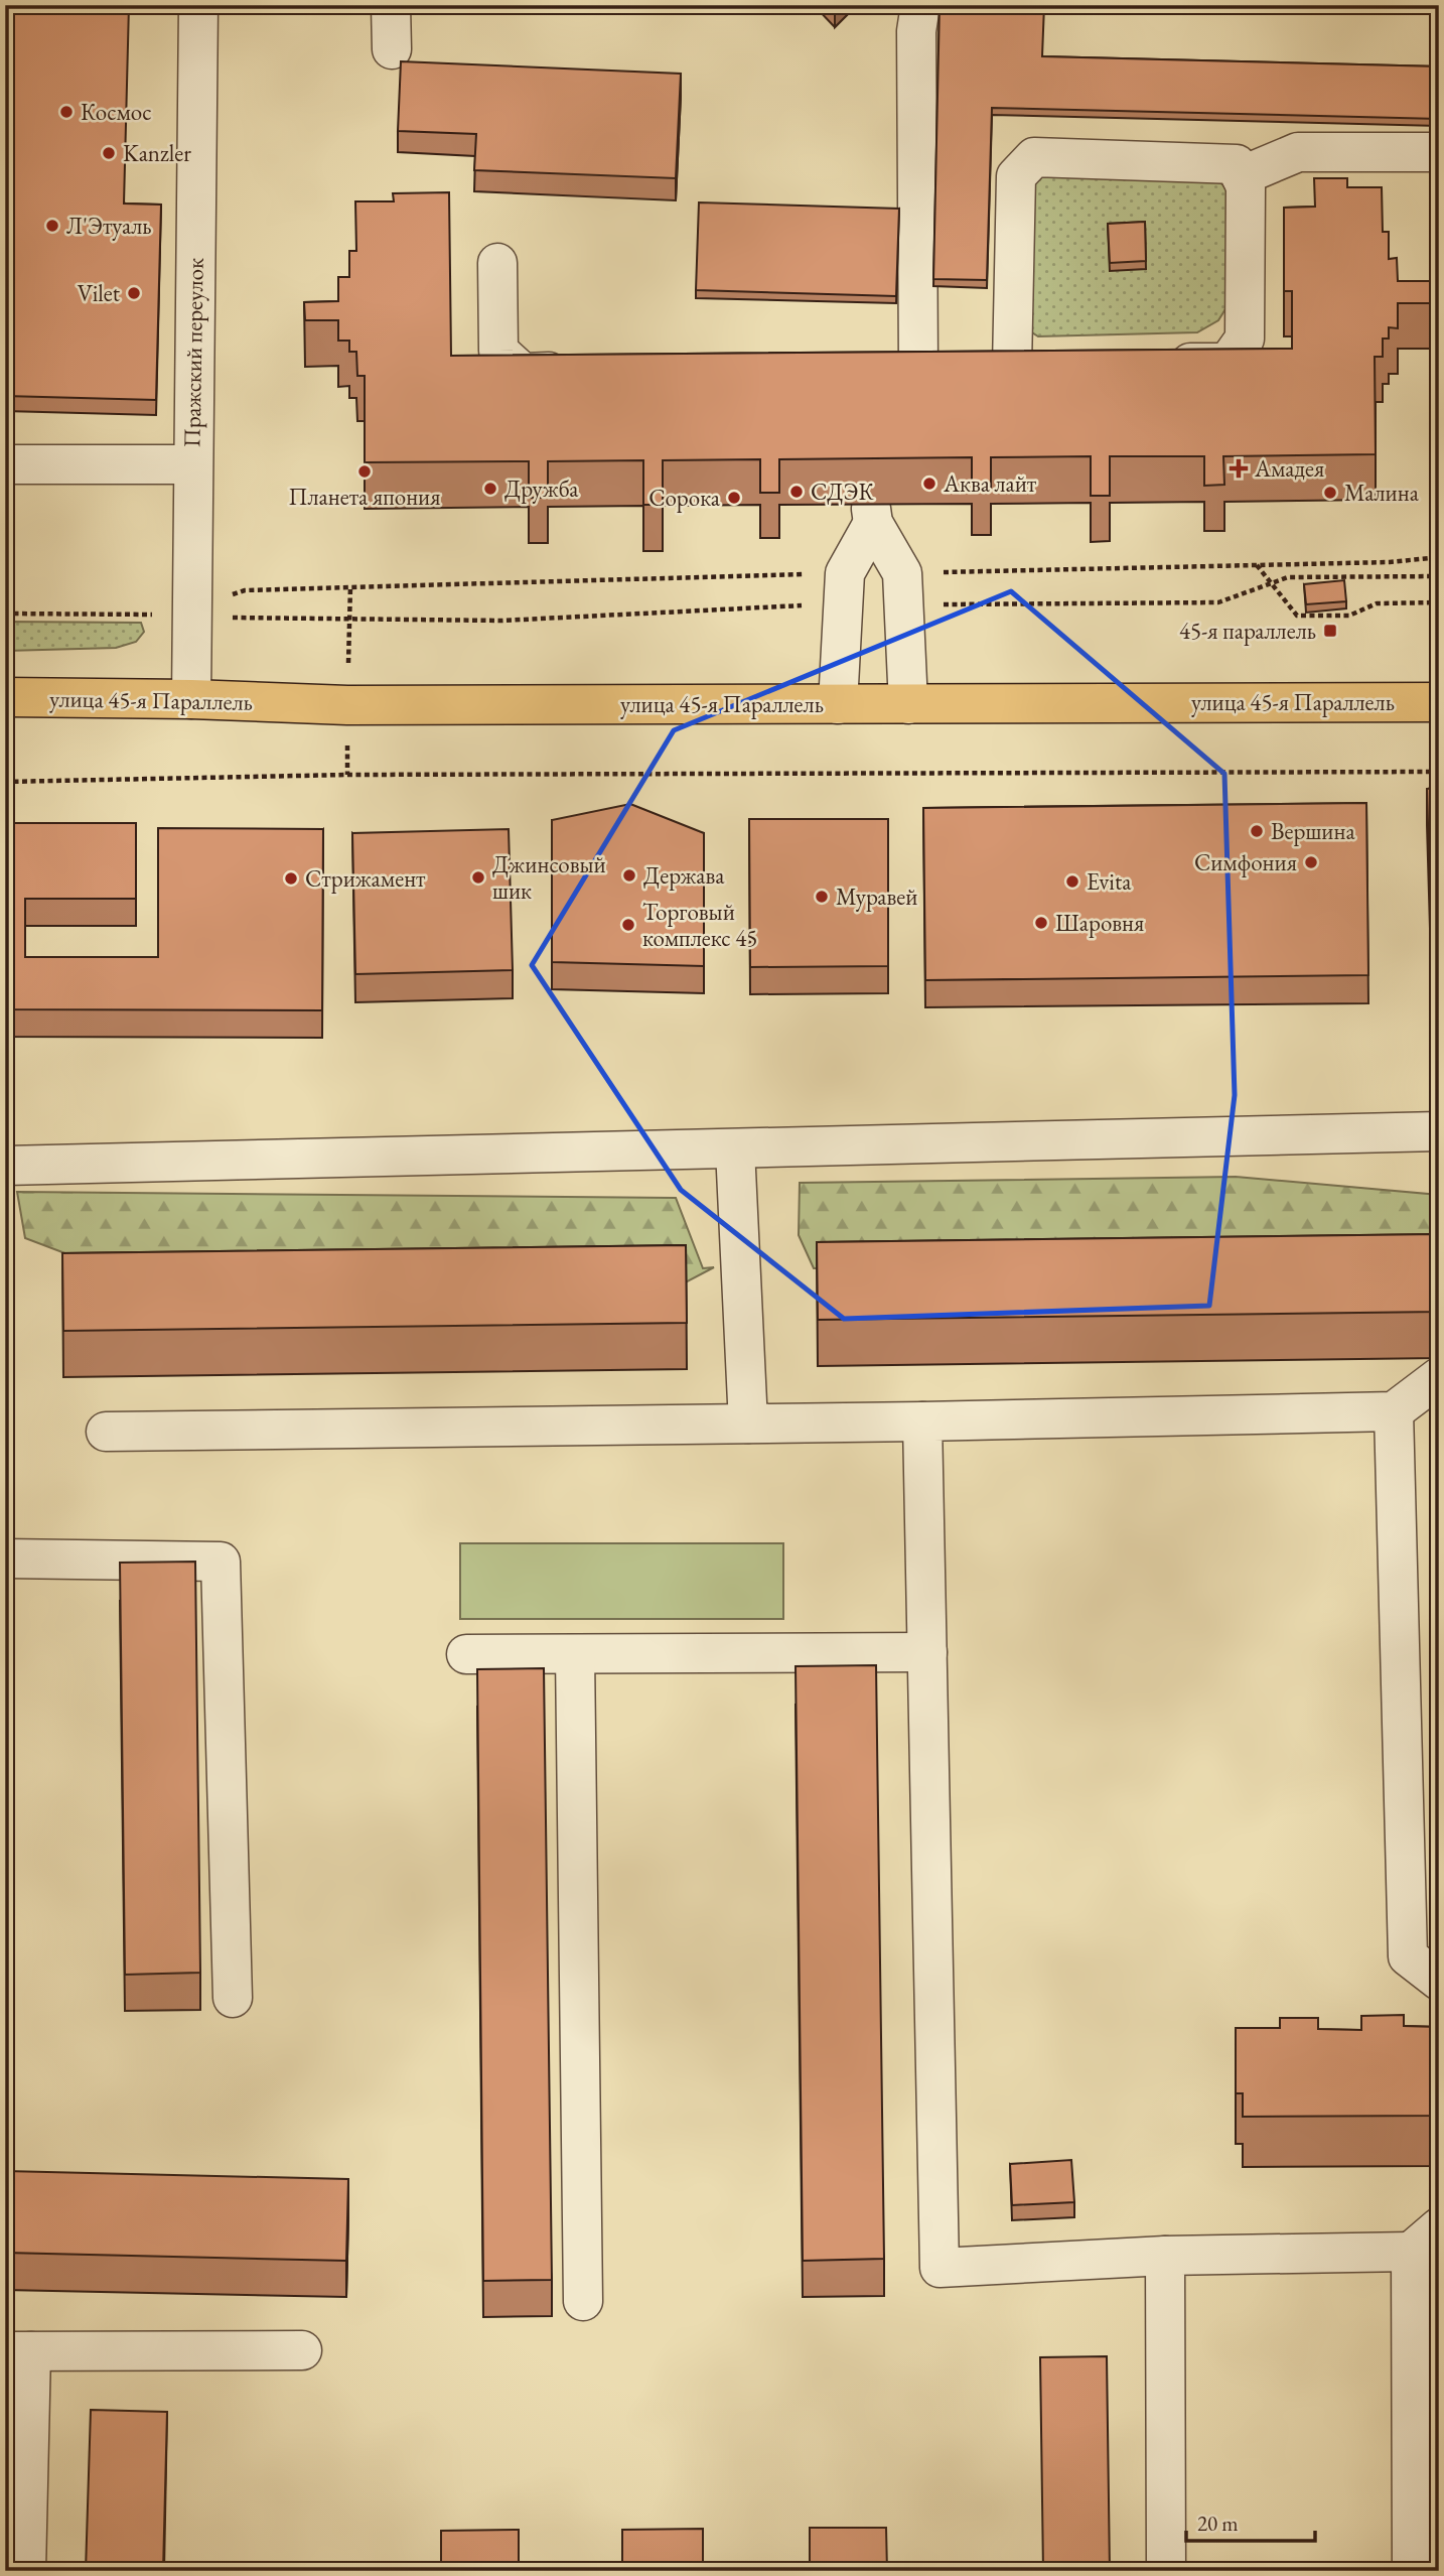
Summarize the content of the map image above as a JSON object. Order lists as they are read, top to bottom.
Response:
{
  "streets": {
    "main road": ["улица 45-я Параллель"],
    "street": ["Пражский переулок"]
  },
  "crossings": [
    ["Пражский переулок", "улица 45-я Параллель"]
  ],
  "places": {
    "other": [
      "Космос",
      "Kanzler",
      "Л'Этуаль",
      "Vilet",
      "Планета япония",
      "Аква лайт",
      "Дружба",
      "СДЭК",
      "Малина",
      "Сорока",
      "Вершина",
      "Симфония",
      "Держава",
      "Джинсовый шик",
      "Стрижамент",
      "Evita",
      "Муравей",
      "Шаровня",
      "Торговый комплекс 45"
    ],
    "health": ["Амадея"],
    "transit": ["45-я параллель"]
  },
  "scale_bar": "20 m"
}
